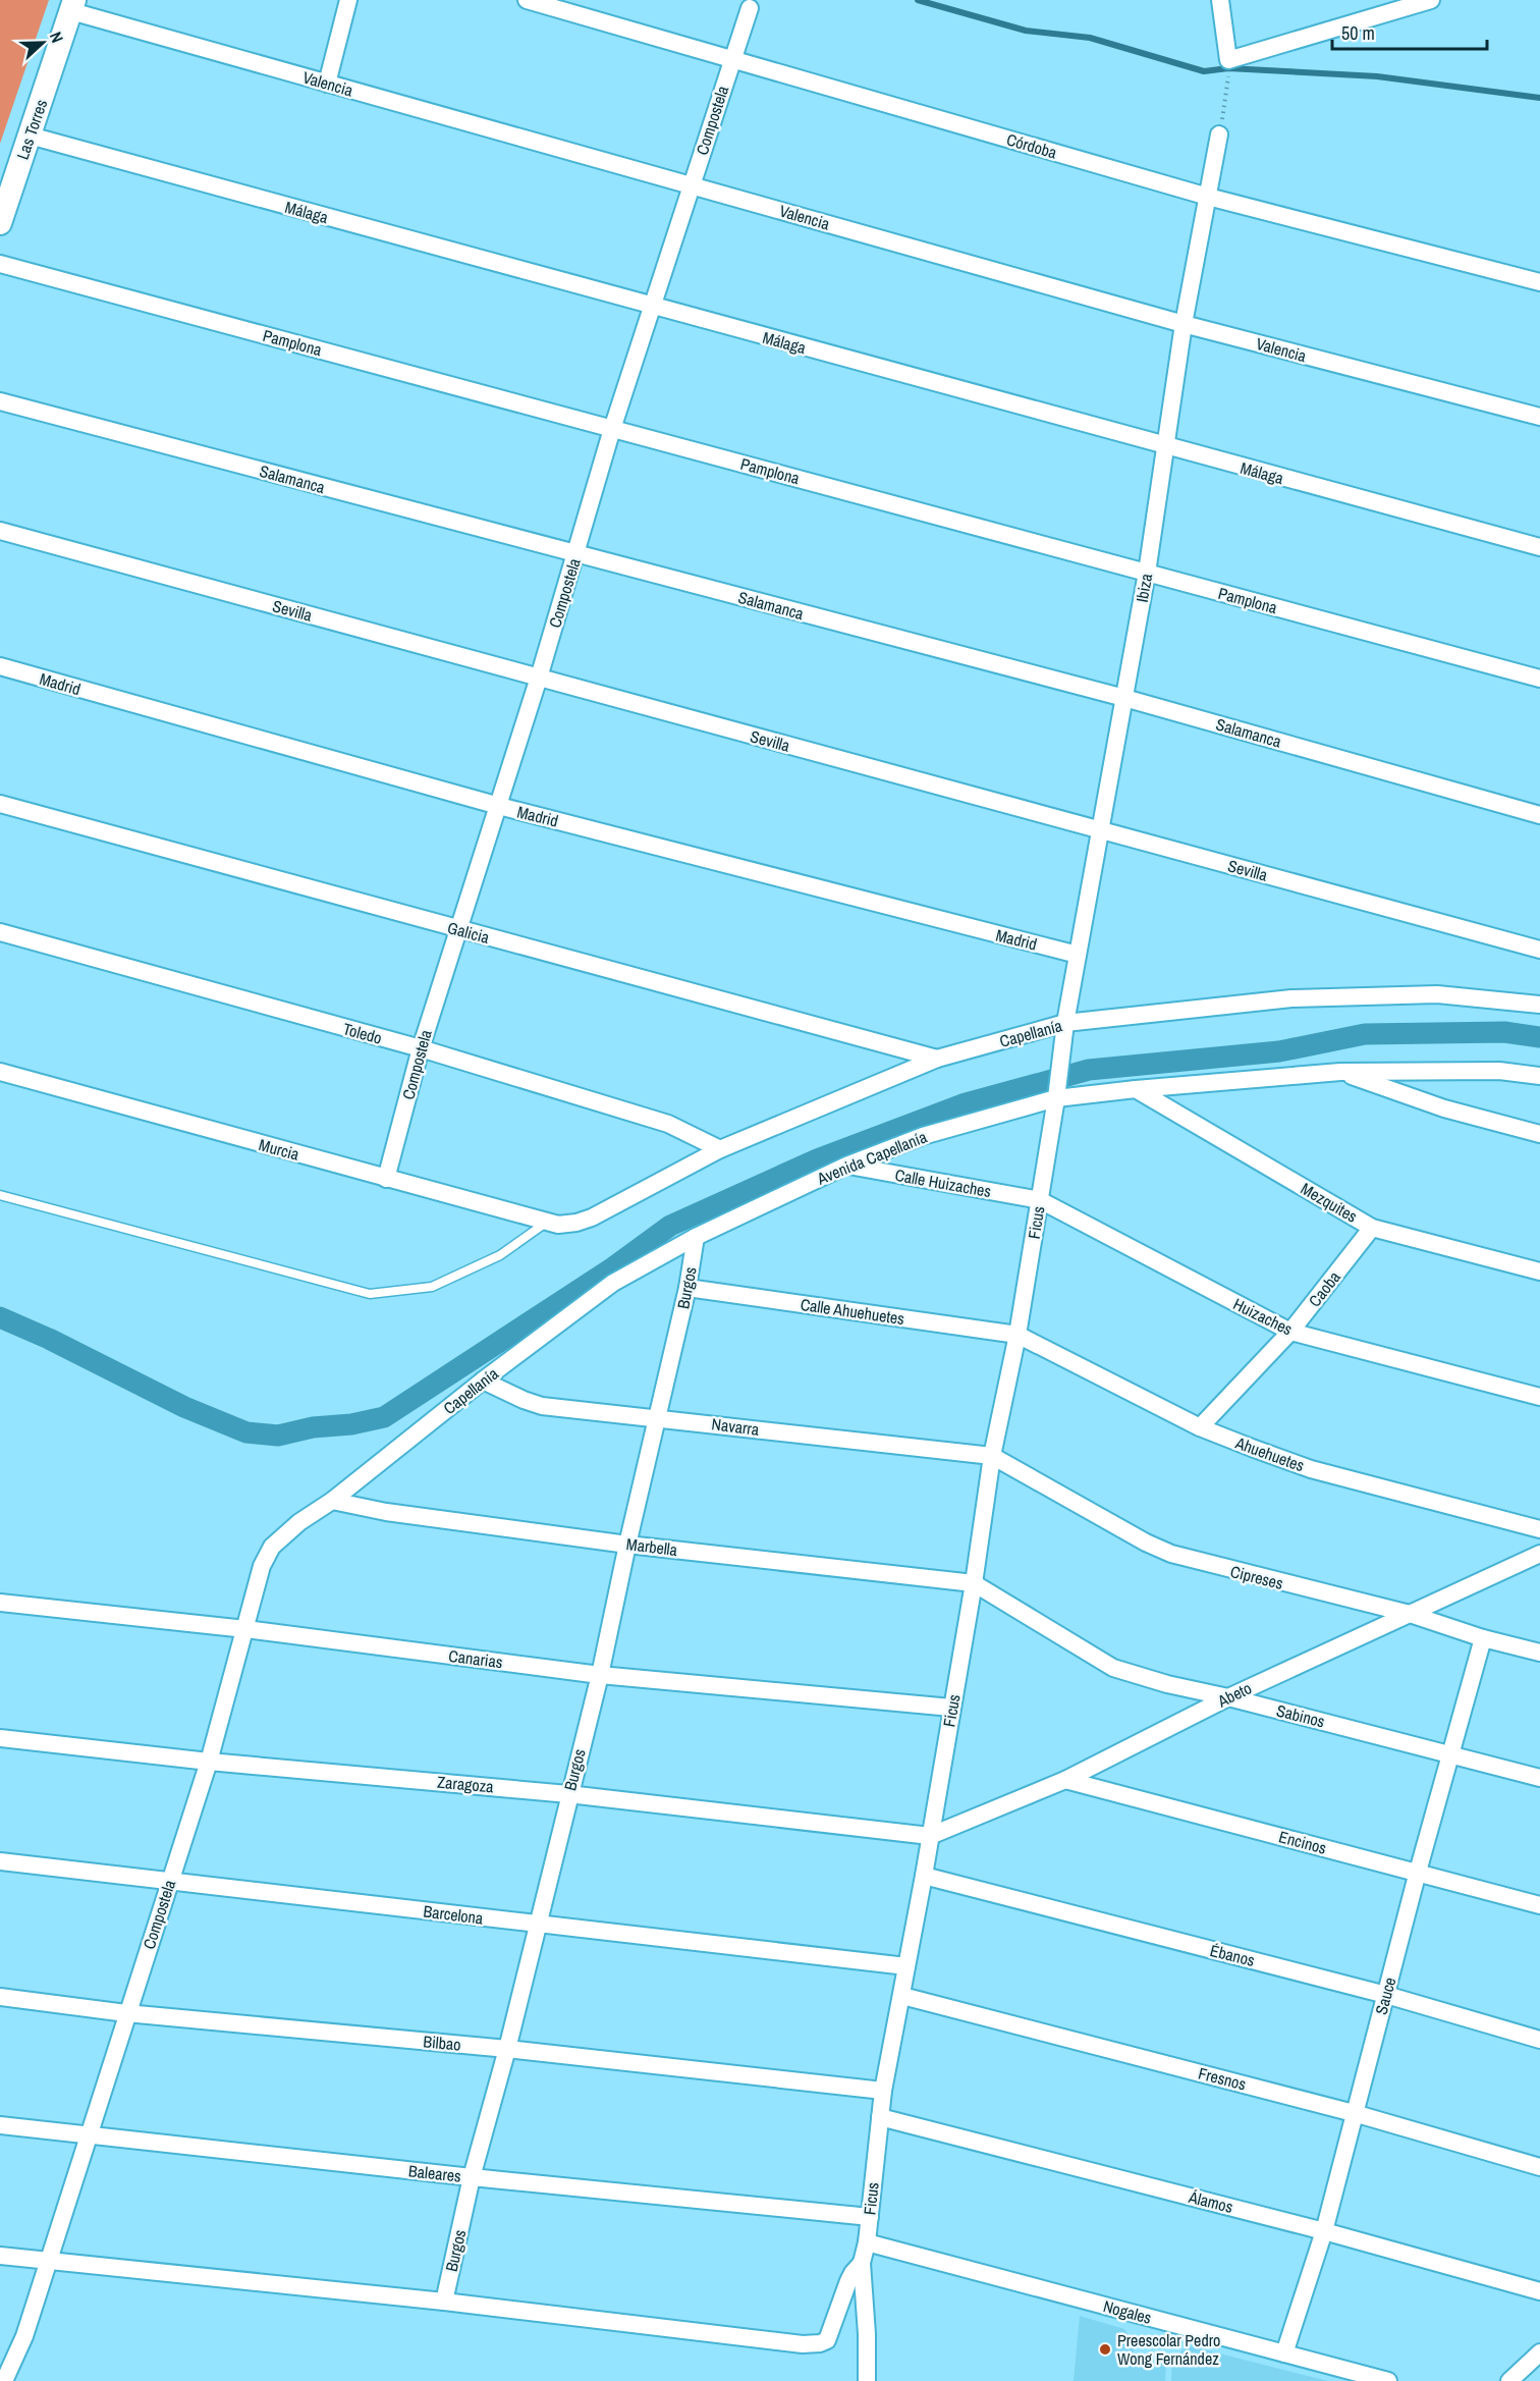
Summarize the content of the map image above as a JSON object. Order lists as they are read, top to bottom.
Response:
{
  "streets": {
    "street": [
      "Valencia",
      "Compostela",
      "Las Torres",
      "Córdoba",
      "Málaga",
      "Pamplona",
      "Salamanca",
      "Ibiza",
      "Sevilla",
      "Madrid",
      "Galicia",
      "Toledo",
      "Capellanía",
      "Murcia",
      "Avenida Capellanía",
      "Calle Huizaches",
      "Mezquites",
      "Ficus",
      "Burgos",
      "Caoba",
      "Calle Ahuehuetes",
      "Huizaches",
      "Navarra",
      "Ahuehuetes",
      "Marbella",
      "Cipreses",
      "Canarias",
      "Abeto",
      "Sabinos",
      "Zaragoza",
      "Encinos",
      "Barcelona",
      "Ébanos",
      "Sauce",
      "Bilbao",
      "Fresnos",
      "Baleares",
      "Álamos",
      "Nogales"
    ]
  },
  "crossings": [
    ["Valencia", "Compostela"],
    ["Valencia", "Las Torres"],
    ["Valencia", "Ibiza"],
    ["Compostela", "Córdoba"],
    ["Compostela", "Málaga"],
    ["Compostela", "Pamplona"],
    ["Compostela", "Salamanca"],
    ["Compostela", "Sevilla"],
    ["Compostela", "Madrid"],
    ["Compostela", "Galicia"],
    ["Compostela", "Toledo"],
    ["Compostela", "Capellanía"],
    ["Compostela", "Murcia"],
    ["Compostela", "Canarias"],
    ["Compostela", "Zaragoza"],
    ["Compostela", "Barcelona"],
    ["Compostela", "Bilbao"],
    ["Compostela", "Baleares"],
    ["Las Torres", "Málaga"],
    ["Córdoba", "Ibiza"],
    ["Málaga", "Ibiza"],
    ["Pamplona", "Ibiza"],
    ["Salamanca", "Ibiza"],
    ["Ibiza", "Sevilla"],
    ["Ibiza", "Madrid"],
    ["Ibiza", "Capellanía"],
    ["Ibiza", "Ficus"],
    ["Galicia", "Capellanía"],
    ["Toledo", "Capellanía"],
    ["Capellanía", "Murcia"],
    ["Capellanía", "Avenida Capellanía"],
    ["Capellanía", "Burgos"],
    ["Capellanía", "Navarra"],
    ["Capellanía", "Marbella"],
    ["Avenida Capellanía", "Calle Huizaches"],
    ["Avenida Capellanía", "Ficus"],
    ["Avenida Capellanía", "Burgos"],
    ["Calle Huizaches", "Ficus"],
    ["Calle Huizaches", "Huizaches"],
    ["Mezquites", "Caoba"],
    ["Ficus", "Calle Ahuehuetes"],
    ["Ficus", "Huizaches"],
    ["Ficus", "Navarra"],
    ["Ficus", "Ahuehuetes"],
    ["Ficus", "Marbella"],
    ["Ficus", "Cipreses"],
    ["Ficus", "Canarias"],
    ["Ficus", "Abeto"],
    ["Ficus", "Sabinos"],
    ["Ficus", "Zaragoza"],
    ["Ficus", "Barcelona"],
    ["Ficus", "Ébanos"],
    ["Ficus", "Bilbao"],
    ["Ficus", "Fresnos"],
    ["Ficus", "Baleares"],
    ["Ficus", "Álamos"],
    ["Ficus", "Nogales"],
    ["Burgos", "Calle Ahuehuetes"],
    ["Burgos", "Navarra"],
    ["Burgos", "Marbella"],
    ["Burgos", "Canarias"],
    ["Burgos", "Zaragoza"],
    ["Burgos", "Barcelona"],
    ["Burgos", "Bilbao"],
    ["Burgos", "Baleares"],
    ["Caoba", "Huizaches"],
    ["Caoba", "Ahuehuetes"],
    ["Calle Ahuehuetes", "Ahuehuetes"],
    ["Navarra", "Cipreses"],
    ["Marbella", "Sabinos"],
    ["Cipreses", "Abeto"],
    ["Cipreses", "Sauce"],
    ["Abeto", "Sabinos"],
    ["Abeto", "Zaragoza"],
    ["Abeto", "Encinos"],
    ["Sabinos", "Sauce"],
    ["Encinos", "Sauce"],
    ["Ébanos", "Sauce"],
    ["Sauce", "Fresnos"],
    ["Sauce", "Álamos"],
    ["Sauce", "Nogales"]
  ],
  "places": ["Preescolar Pedro Wong Fernández"],
  "scale_bar": "50 m",
  "north": "right"
}
